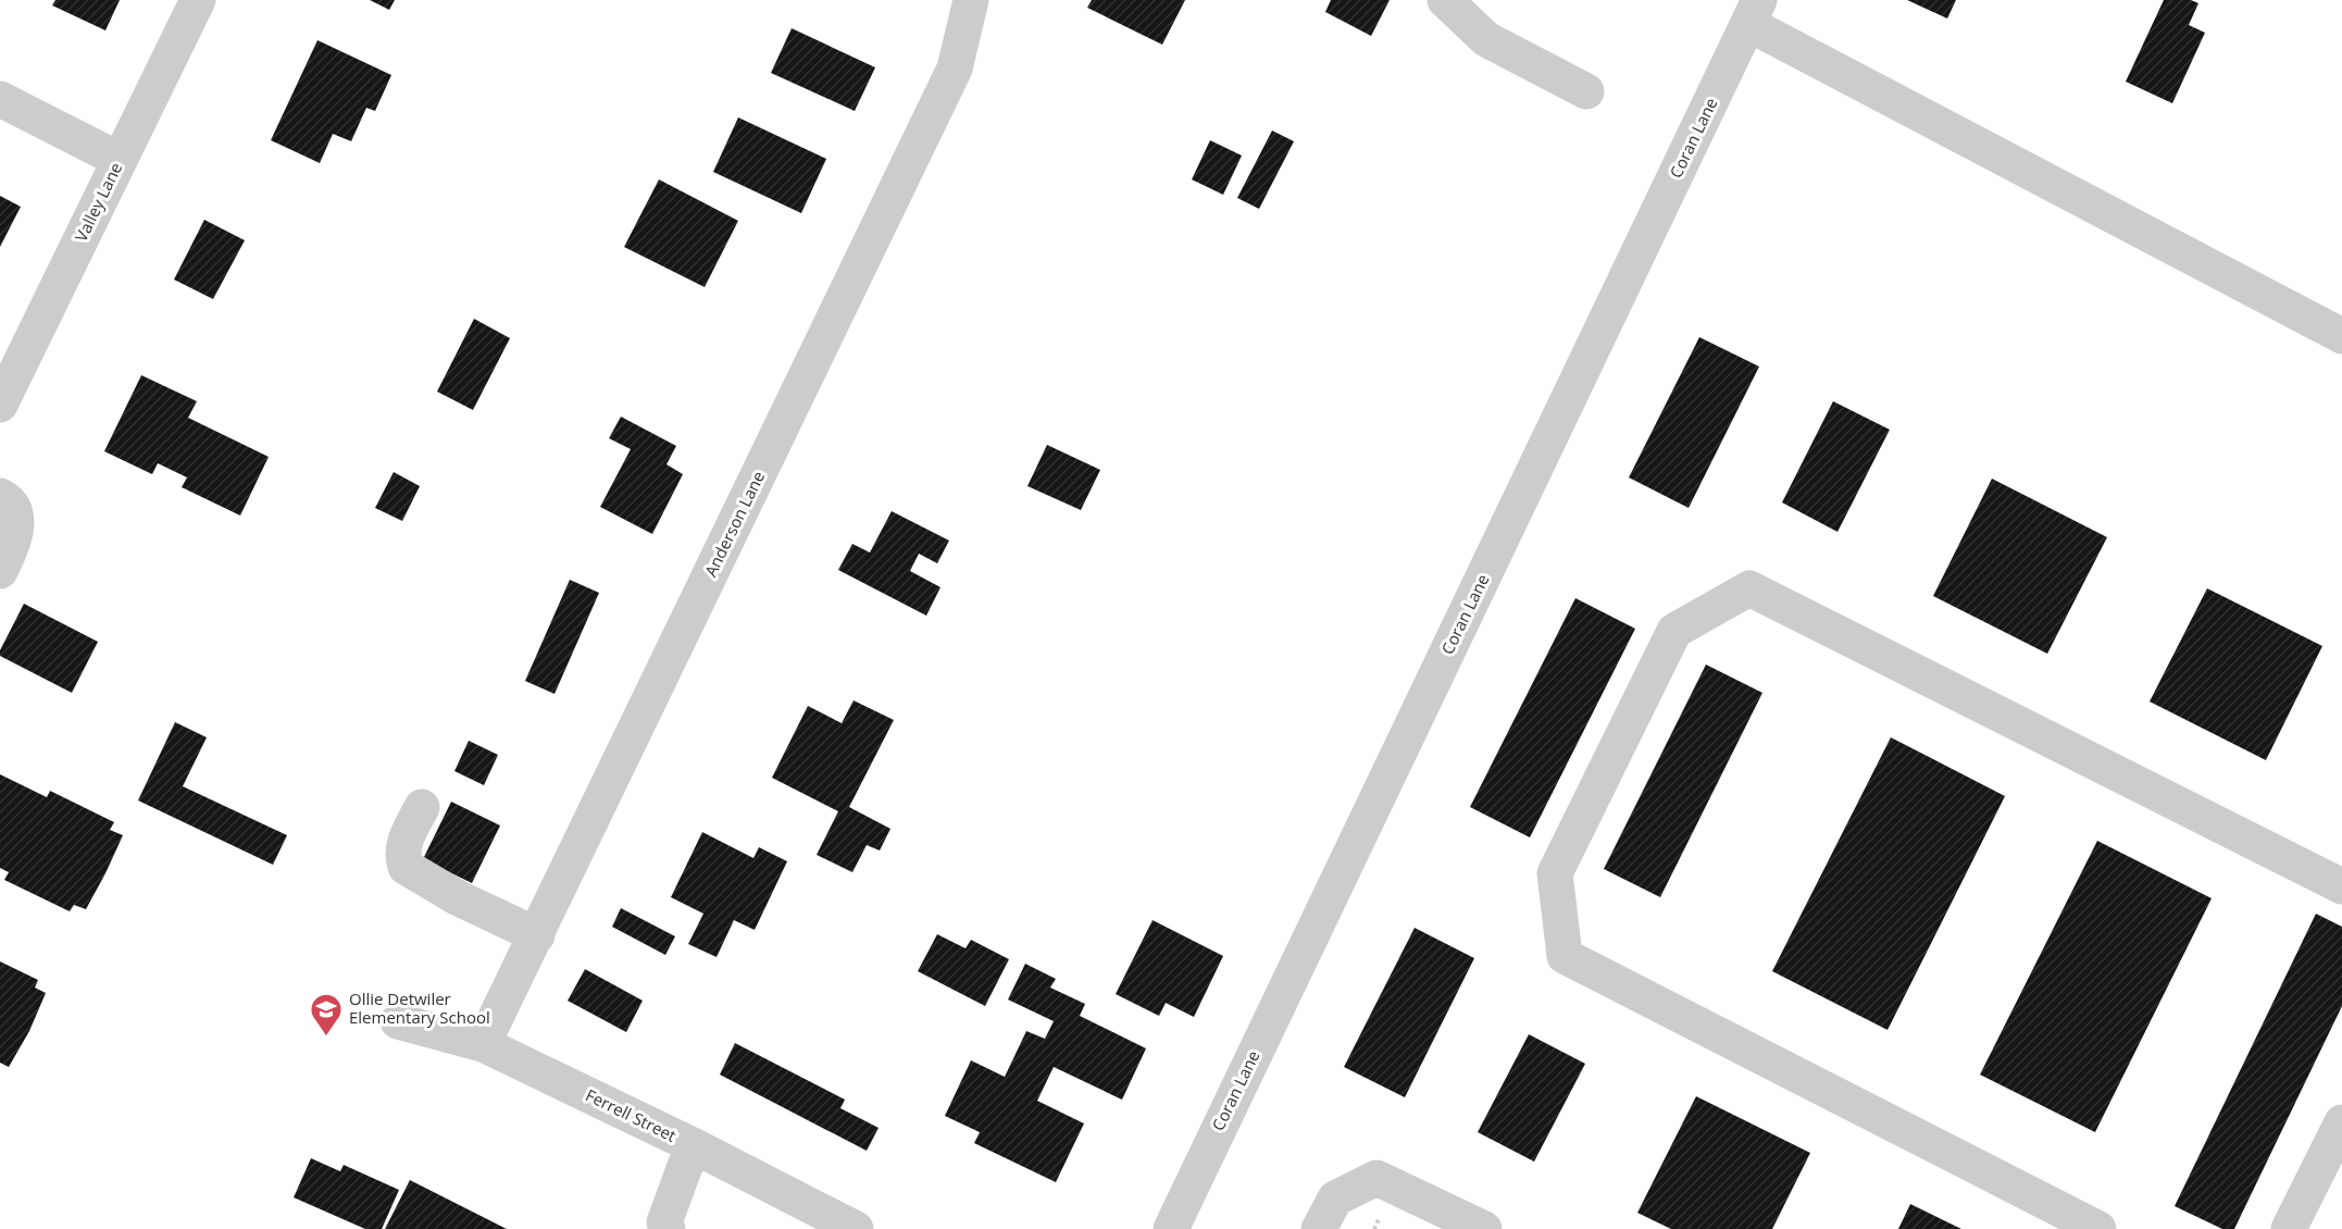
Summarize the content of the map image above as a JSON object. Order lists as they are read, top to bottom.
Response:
{
  "streets": {
    "street": [
      "Coran Lane",
      "Valley Lane",
      "Anderson Lane",
      "Ferrell Street"
    ]
  },
  "crossings": [
    ["Anderson Lane", "Ferrell Street"]
  ],
  "places": {
    "school or university": ["Ollie Detwiler Elementary School"]
  }
}
